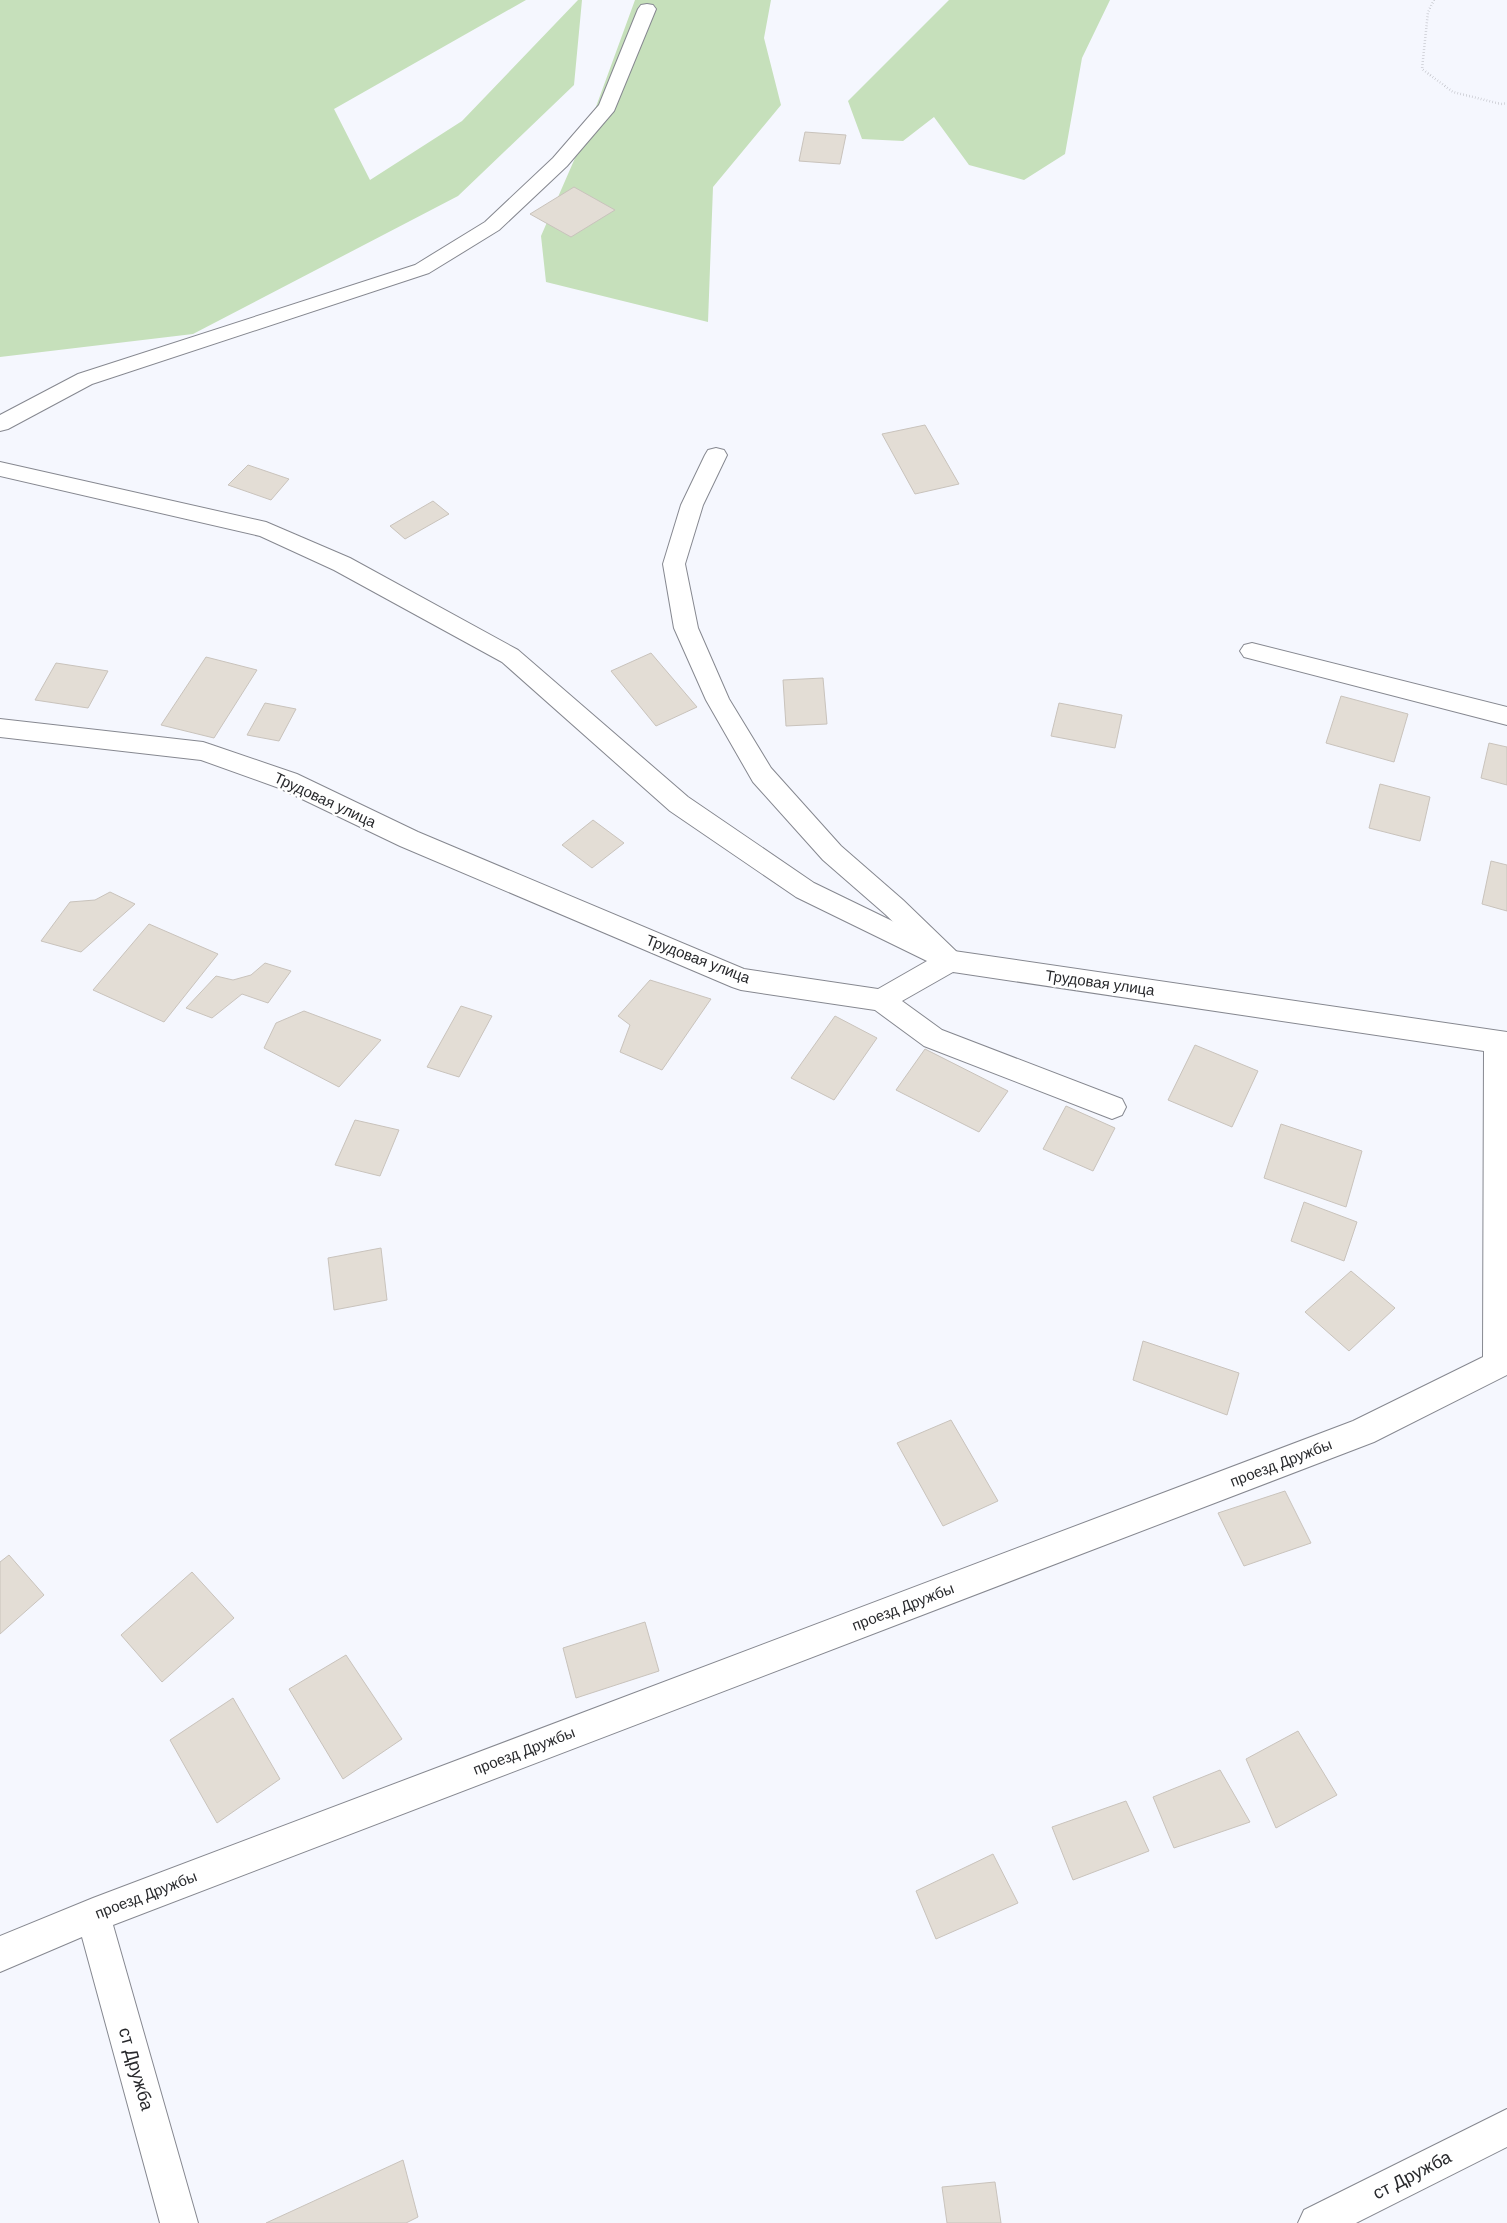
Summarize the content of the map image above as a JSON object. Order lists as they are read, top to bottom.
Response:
{
  "streets": {
    "street": ["Трудовая улица", "проезд Дружбы", "ст Дружба"]
  },
  "crossings": [
    ["Трудовая улица", "проезд Дружбы"],
    ["проезд Дружбы", "ст Дружба"]
  ]
}
